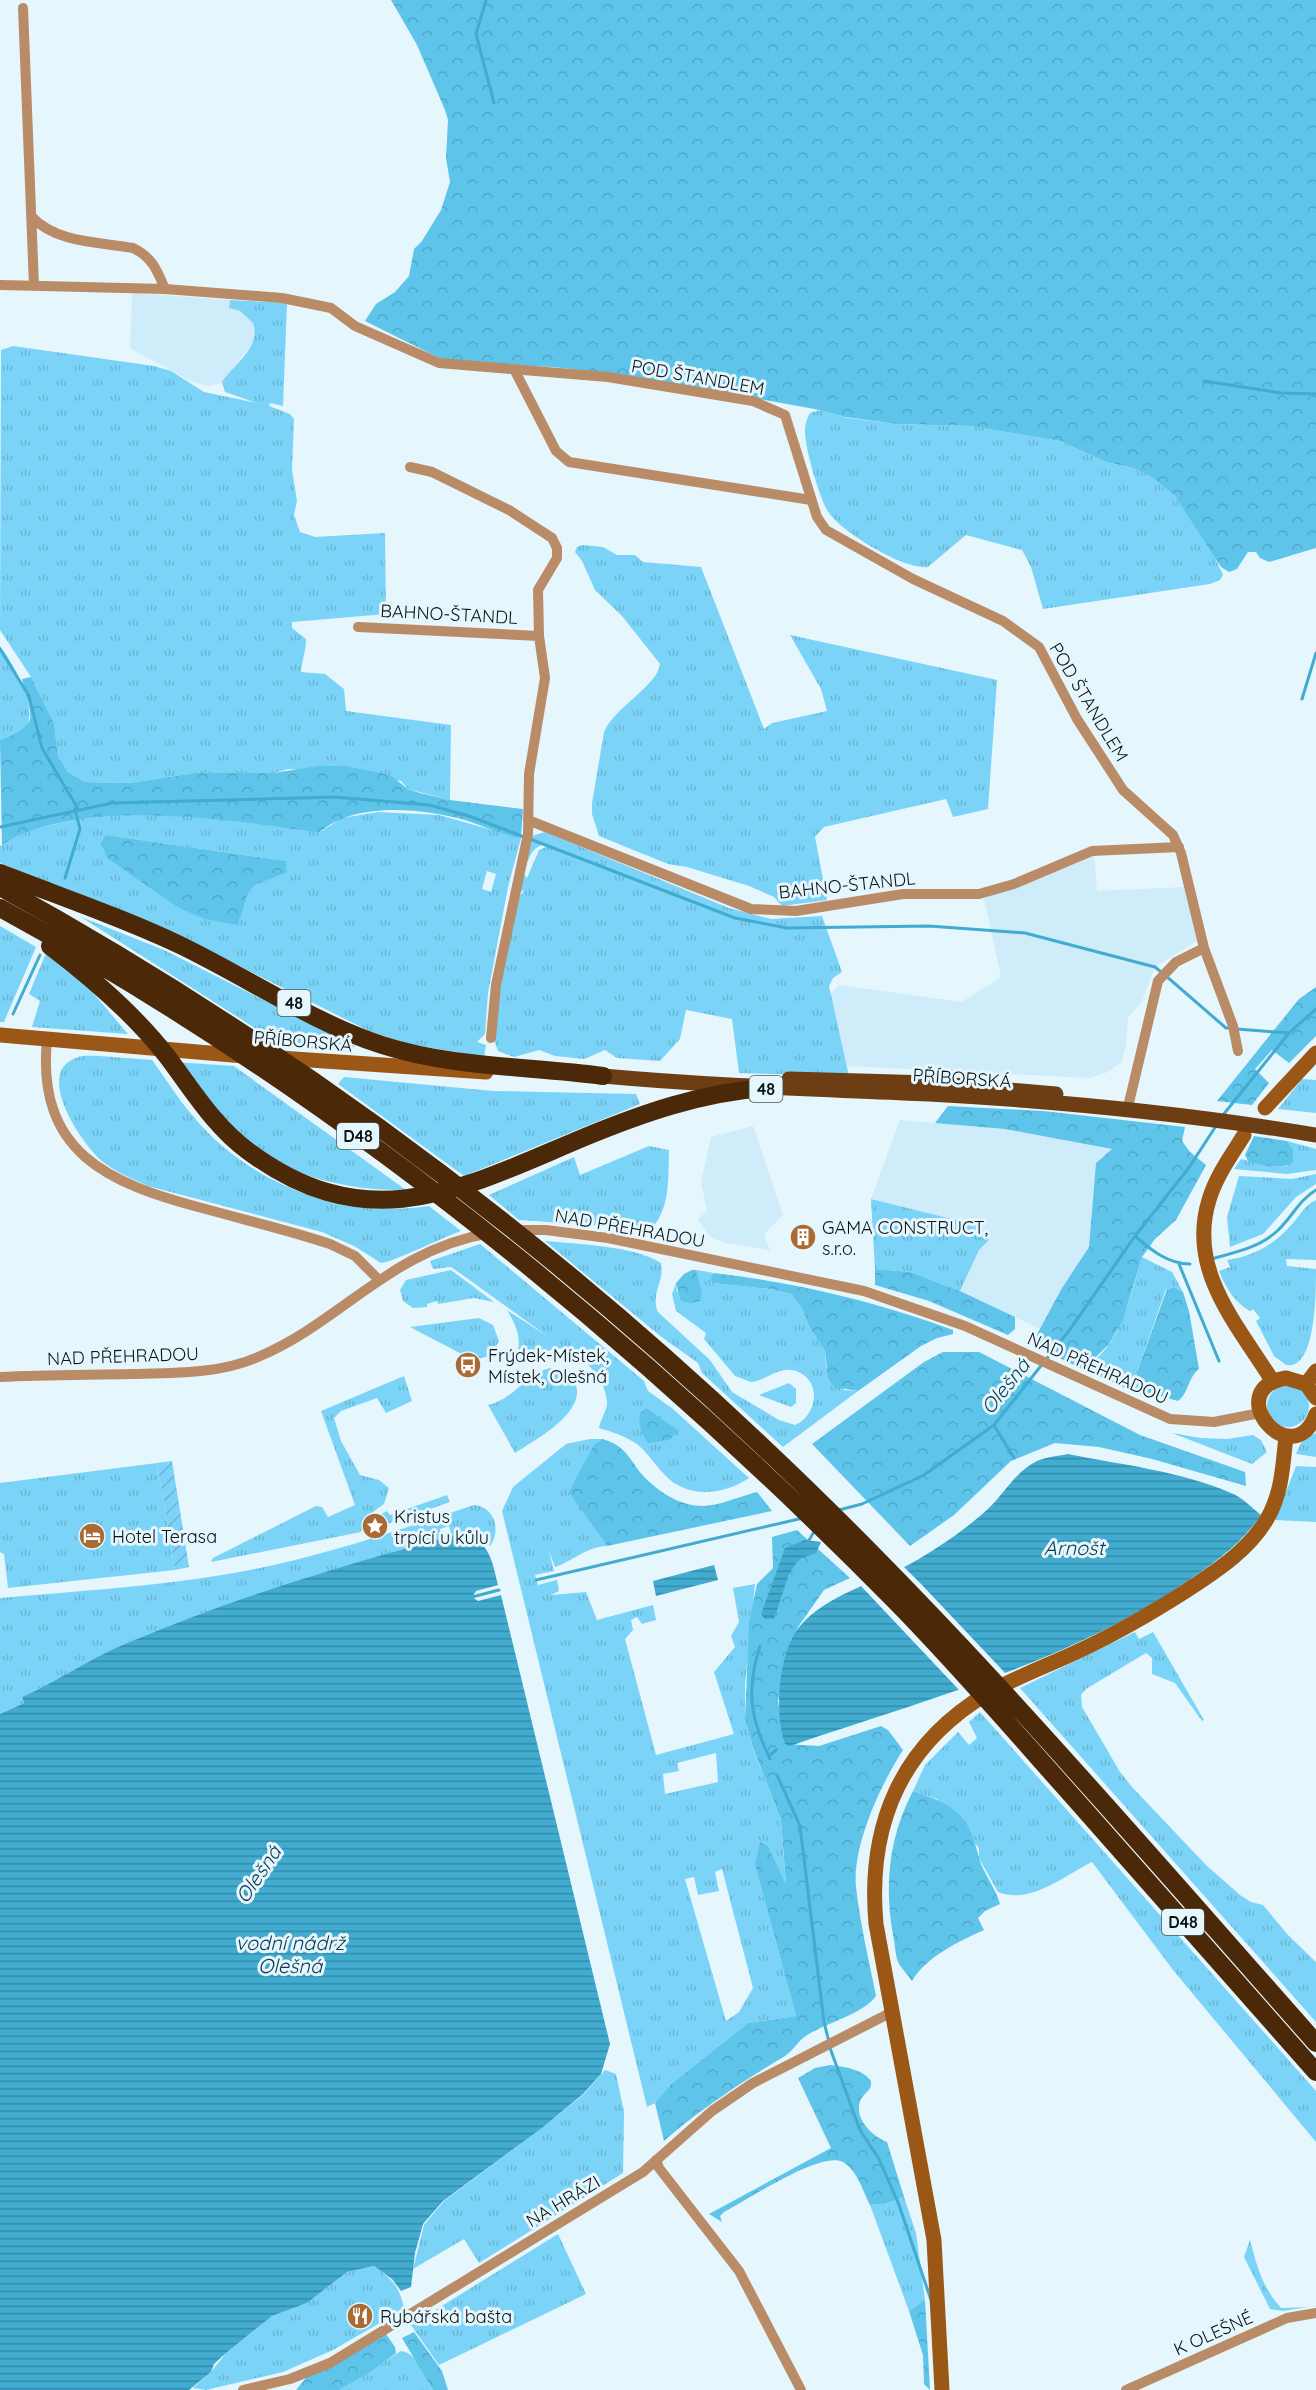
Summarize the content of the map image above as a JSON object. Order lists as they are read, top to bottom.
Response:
{
  "streets": {
    "highway": ["48", "D48"],
    "main road": ["PŘÍBORSKÁ"],
    "street": [
      "POD ŠTANDLEM",
      "BAHNO-ŠTANDL",
      "NAD PŘEHRADOU",
      "NA HRÁZI",
      "K OLEŠNÉ"
    ]
  },
  "crossings": [
    ["POD ŠTANDLEM", "BAHNO-ŠTANDL"],
    ["48", "PŘÍBORSKÁ"]
  ],
  "water": ["Olešná", "Arnošt", "vodní nádrž Olešná"],
  "places": {
    "building": ["GAMA CONSTRUCT, s.r.o."],
    "bus stop": ["Frýdek-Místek, Místek, Olešná"],
    "place": ["Kristus trpící u kůlu"],
    "hotel": ["Hotel Terasa"],
    "restaurant": ["Rybářská bašta"]
  }
}
